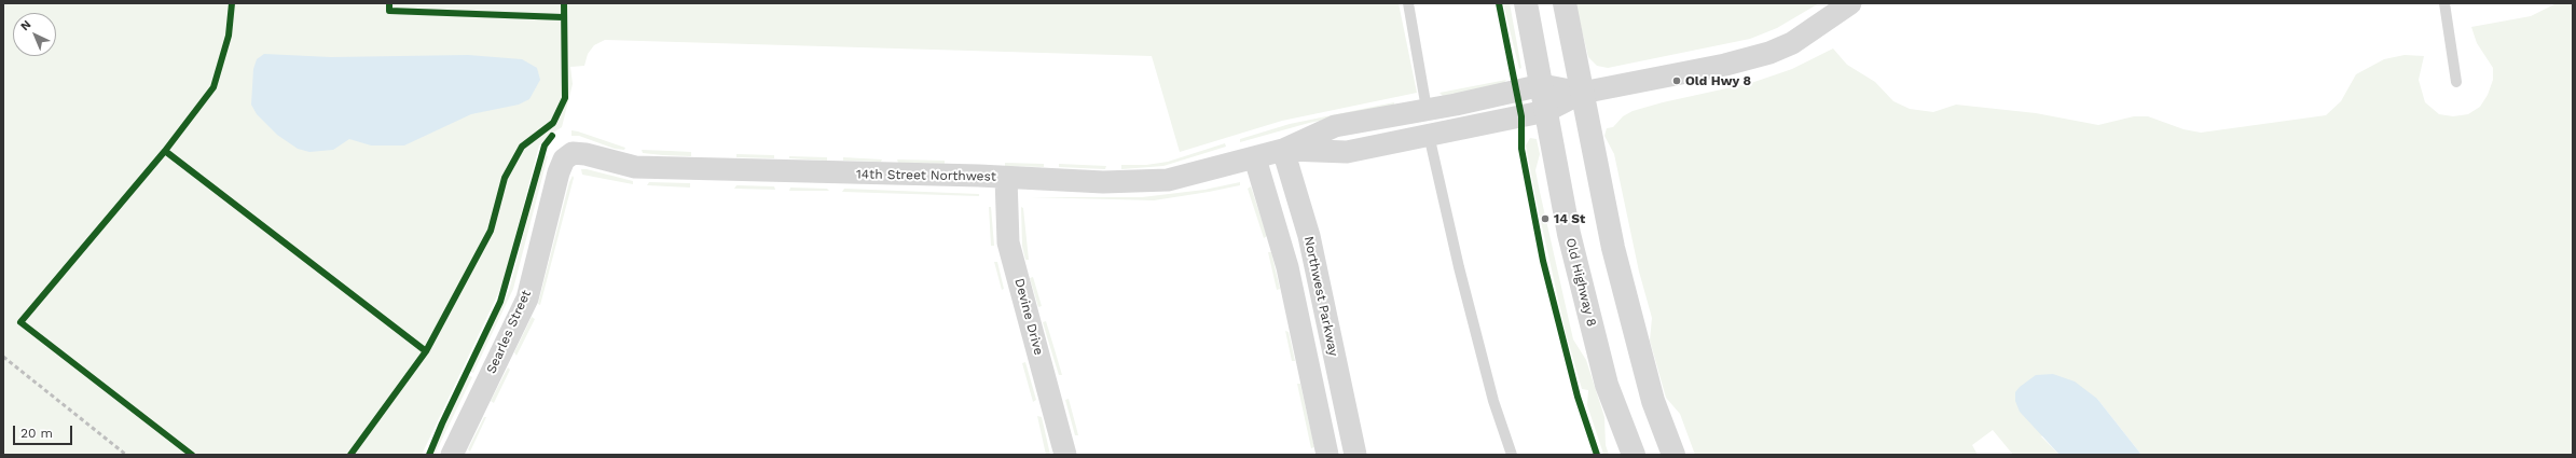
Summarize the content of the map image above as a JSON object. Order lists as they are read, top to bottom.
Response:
{
  "streets": {
    "street": [
      "14th Street Northwest",
      "Old Highway 8",
      "Northwest Parkway",
      "Devine Drive",
      "Searles Street"
    ]
  },
  "crossings": [
    ["14th Street Northwest", "Old Highway 8"],
    ["14th Street Northwest", "Northwest Parkway"],
    ["14th Street Northwest", "Devine Drive"],
    ["14th Street Northwest", "Searles Street"]
  ],
  "places": ["Old Hwy 8", "14 St"],
  "scale_bar": "20 m",
  "north": "top left"
}
